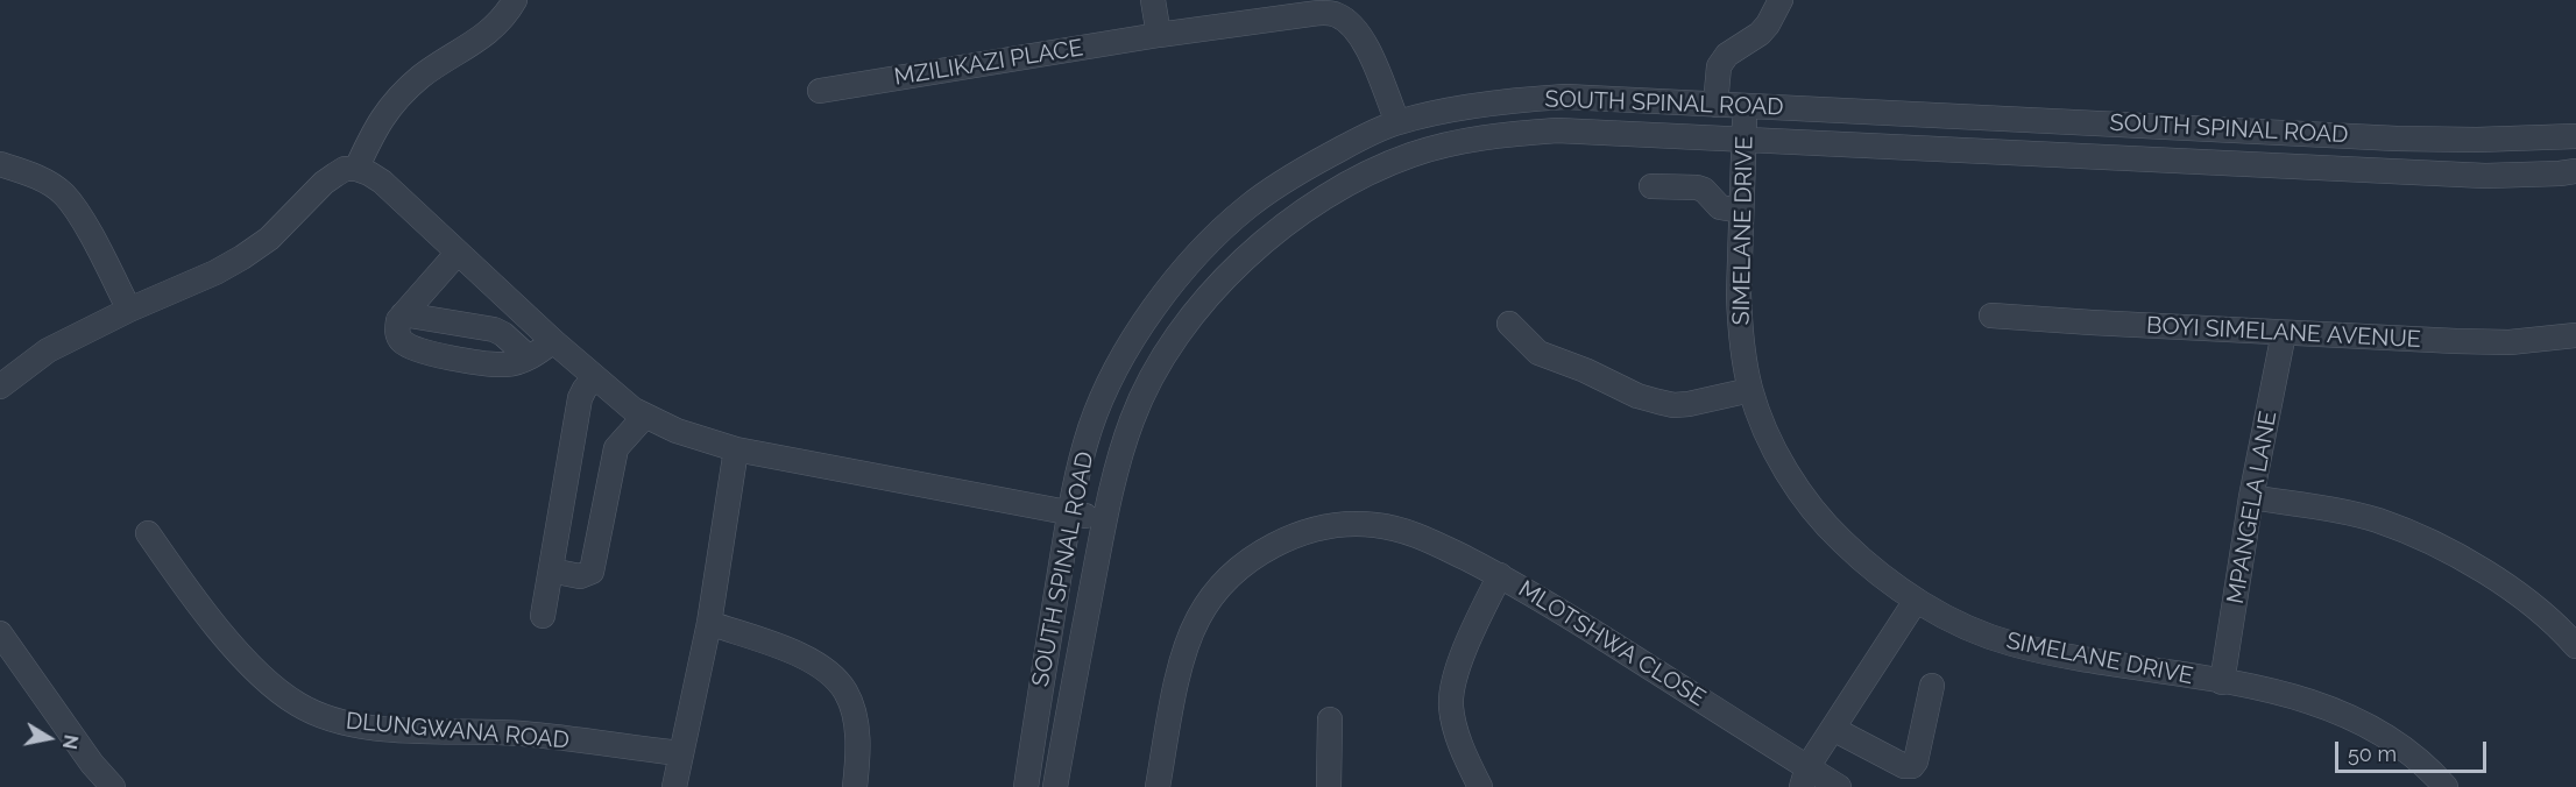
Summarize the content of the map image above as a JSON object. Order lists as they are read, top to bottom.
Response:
{
  "streets": {
    "street": [
      "MZILIKAZI PLACE",
      "SOUTH SPINAL ROAD",
      "SIMELANE DRIVE",
      "BOYI SIMELANE AVENUE",
      "MPANGELA LANE",
      "MLOTSHWA CLOSE",
      "DLUNGWANA ROAD"
    ]
  },
  "crossings": [
    ["MZILIKAZI PLACE", "SOUTH SPINAL ROAD"],
    ["SOUTH SPINAL ROAD", "SIMELANE DRIVE"],
    ["SIMELANE DRIVE", "MPANGELA LANE"],
    ["BOYI SIMELANE AVENUE", "MPANGELA LANE"]
  ],
  "scale_bar": "50 m",
  "north": "right"
}
